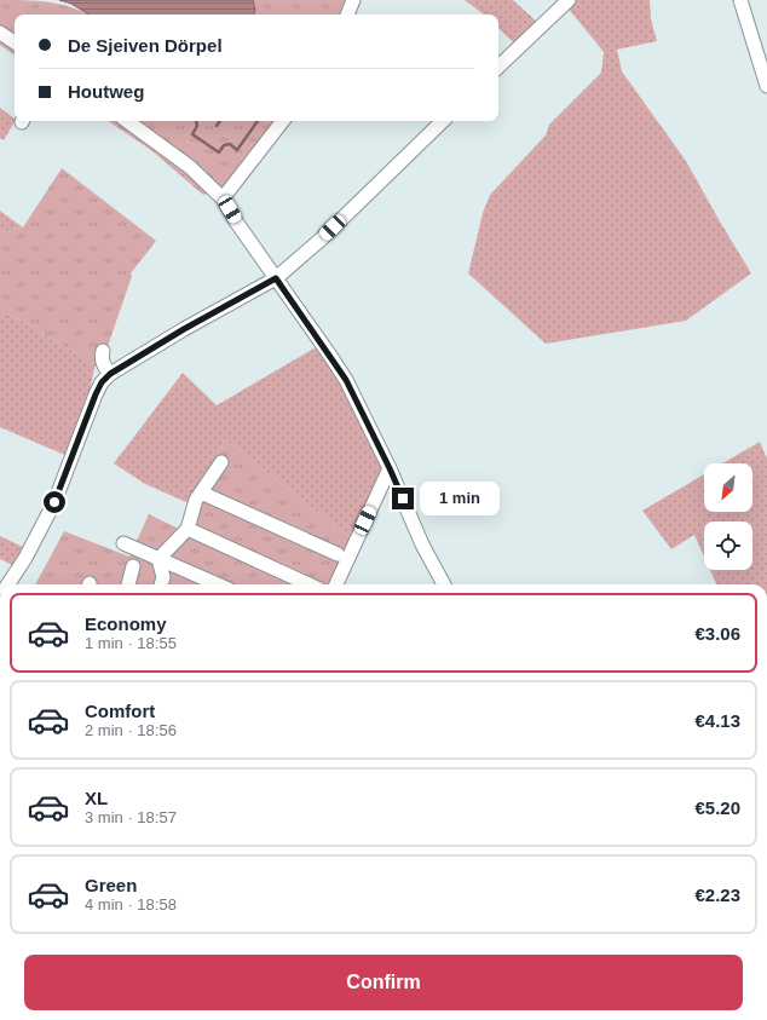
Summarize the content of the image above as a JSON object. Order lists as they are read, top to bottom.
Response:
{
  "north": "bottom left",
  "page": {
    "banner": ["De Sjeiven Dörpel", "Houtweg"],
    "bubble": "1 min",
    "list": [
      {
        "name": "Economy",
        "note": "1 min · 18:55",
        "value": "€3.06"
      },
      {
        "name": "Comfort",
        "note": "2 min · 18:56",
        "value": "€4.13"
      },
      {
        "name": "XL",
        "note": "3 min · 18:57",
        "value": "€5.20"
      },
      {
        "name": "Green",
        "note": "4 min · 18:58",
        "value": "€2.23"
      }
    ],
    "buttons": "Confirm"
  }
}
